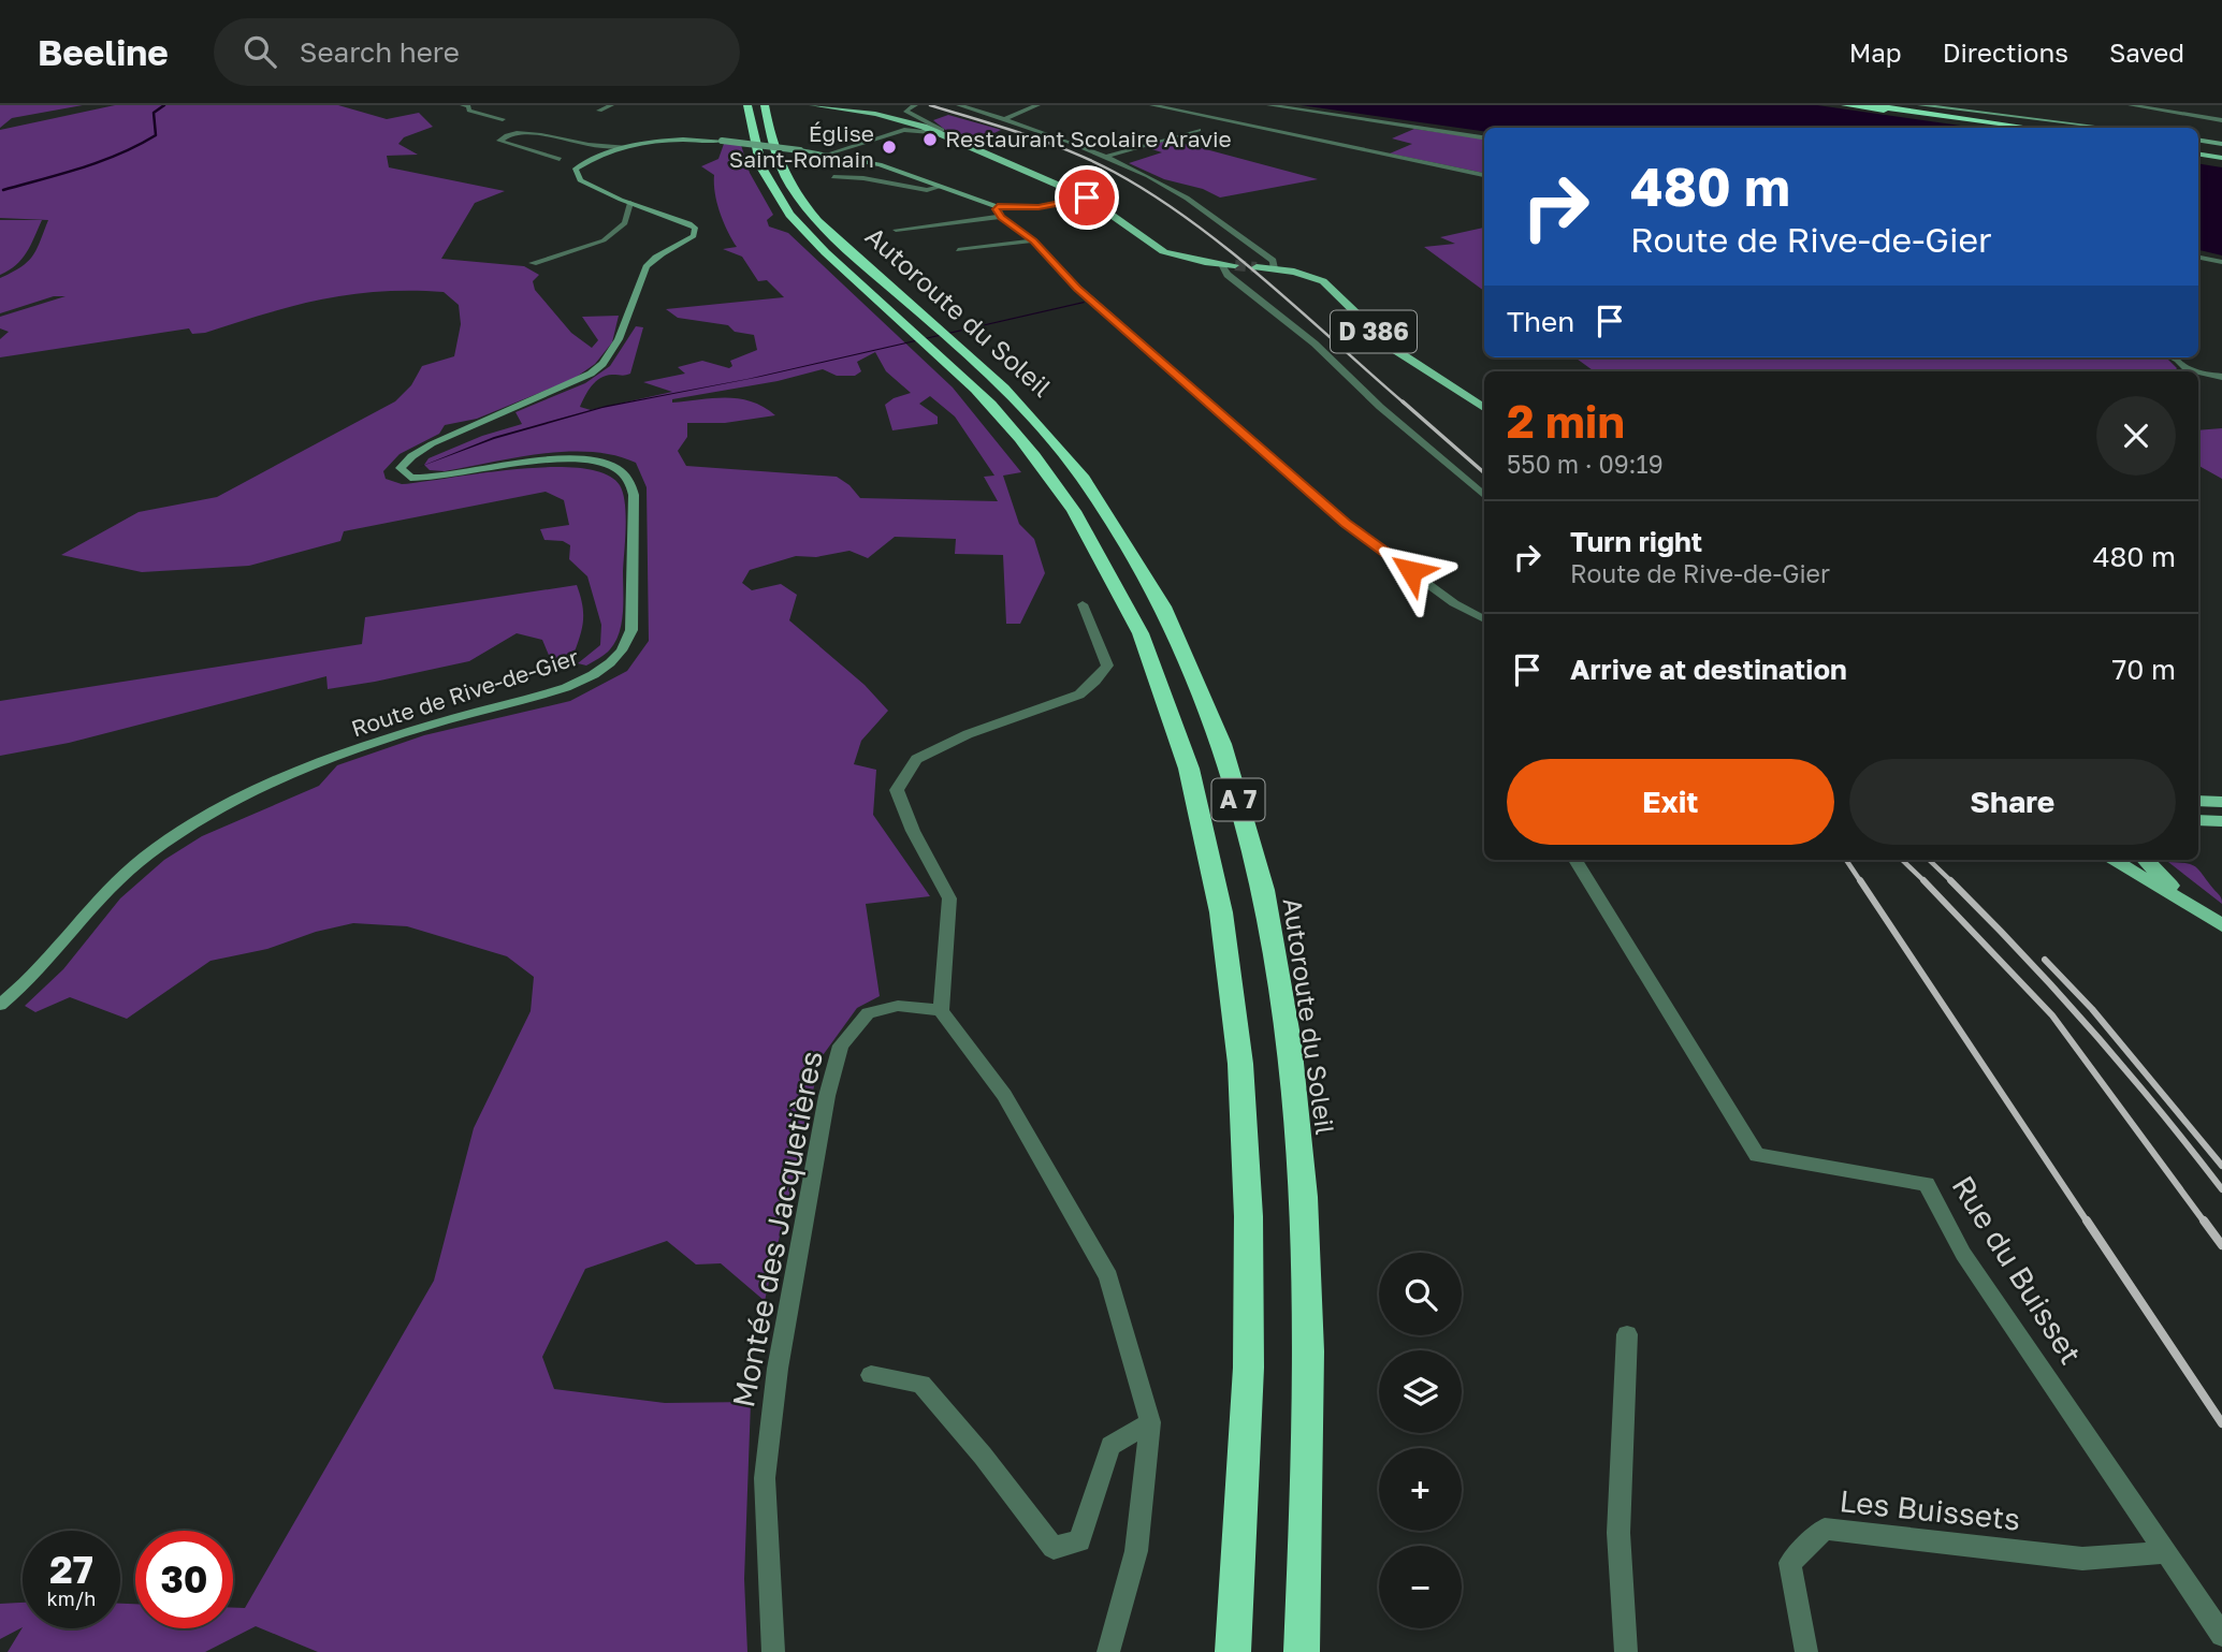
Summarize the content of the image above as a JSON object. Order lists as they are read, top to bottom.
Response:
{
  "streets": {
    "highway": ["Autoroute du Soleil", "A 7"],
    "main road": ["D 386", "Route de Rive-de-Gier"],
    "street": ["Montée des Jacquetières", "Rue du Buisset", "Les Buissets"]
  },
  "crossings": [
    ["Rue du Buisset", "Les Buissets"]
  ],
  "places": ["Restaurant Scolaire Aravie", "Église Saint-Romain"],
  "page": {
    "header": "Beeline",
    "search": "Search here",
    "nav": ["Map", "Directions", "Saved"],
    "turn": ["480 m", "Route de Rive-de-Gier"],
    "then": "Then",
    "heading": ["2 min", "550 m · 09:19"],
    "list": [
      {
        "name": "Turn right",
        "note": "Route de Rive-de-Gier",
        "value": "480 m"
      },
      {
        "name": "Arrive at destination",
        "value": "70 m"
      }
    ],
    "buttons": ["Exit", "Share"],
    "map_buttons": ["+", "−"],
    "speed": "27 km/h",
    "limit": "30"
  }
}
